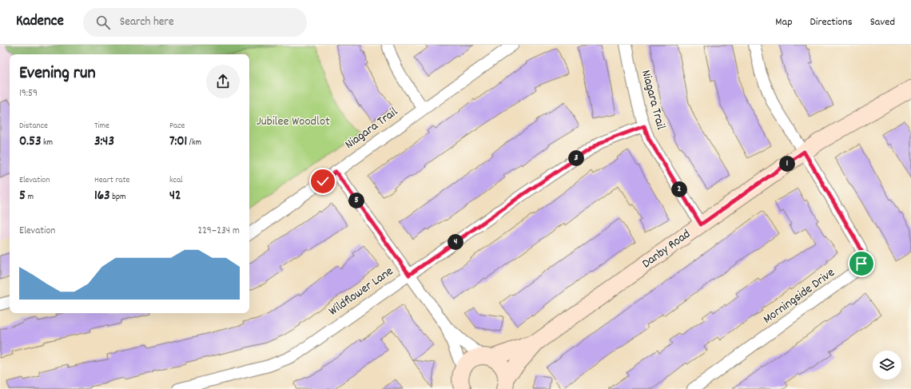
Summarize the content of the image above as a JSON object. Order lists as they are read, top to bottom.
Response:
{
  "streets": {
    "street": [
      "Niagara Trail",
      "Danby Road",
      "Wildflower Lane",
      "Morningside Drive"
    ]
  },
  "crossings": [
    ["Niagara Trail", "Danby Road"],
    ["Niagara Trail", "Wildflower Lane"],
    ["Danby Road", "Morningside Drive"]
  ],
  "parks": ["Jubilee Woodlot"],
  "page": {
    "header": "Kadence",
    "search": "Search here",
    "nav": ["Map", "Directions", "Saved"],
    "heading": ["Evening run", "19:59"],
    "stats": [
      ["Distance", "0.53 km"],
      ["Time", "3:43"],
      ["Pace", "7:01 /km"],
      ["Elevation", "5 m"],
      ["Heart rate", "163 bpm"],
      ["kcal", "42"]
    ],
    "pins": [
      "3",
      "1",
      "2",
      "5",
      "4"
    ],
    "chart": ["Elevation", "229–234 m"]
  }
}
